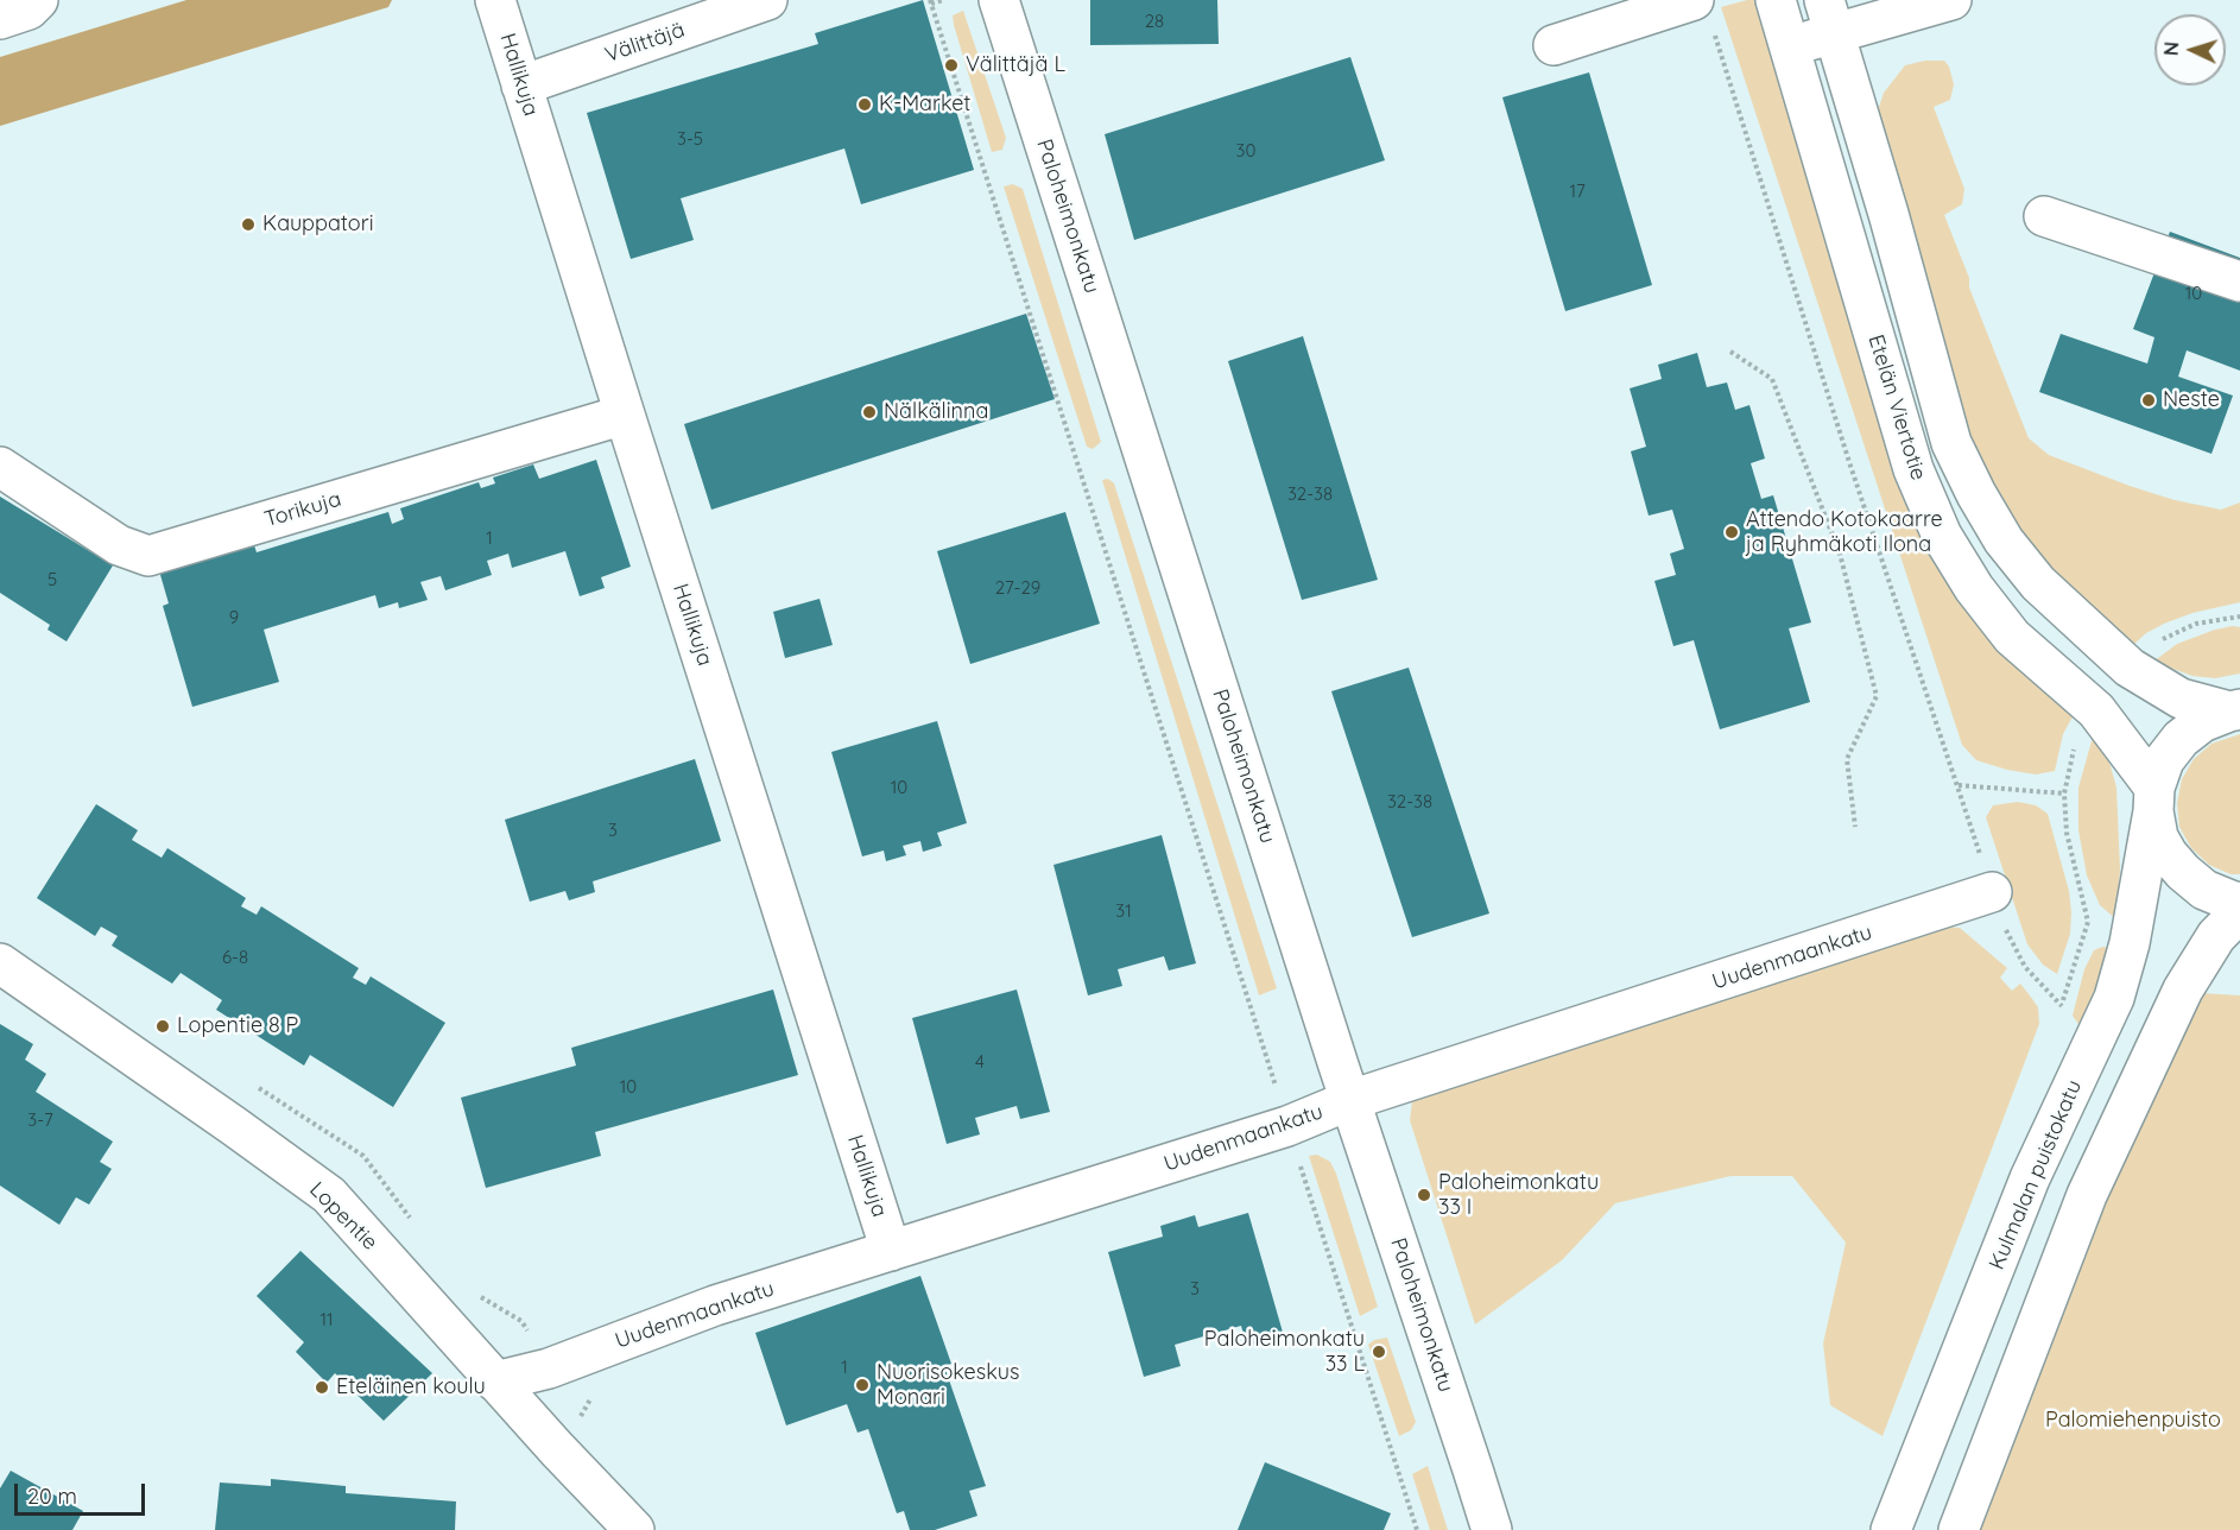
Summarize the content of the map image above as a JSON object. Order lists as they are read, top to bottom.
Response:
{
  "streets": {
    "street": [
      "Välittäjä",
      "Hallikuja",
      "Paloheimonkatu",
      "Etelän Viertotie",
      "Torikuja",
      "Uudenmaankatu",
      "Kulmalan puistokatu",
      "Lopentie"
    ]
  },
  "crossings": [
    ["Välittäjä", "Hallikuja"],
    ["Hallikuja", "Torikuja"],
    ["Hallikuja", "Uudenmaankatu"],
    ["Paloheimonkatu", "Uudenmaankatu"],
    ["Etelän Viertotie", "Kulmalan puistokatu"],
    ["Uudenmaankatu", "Lopentie"]
  ],
  "parks": ["Palomiehenpuisto"],
  "places": [
    "Välittäjä L",
    "K-Market",
    "Kauppatori",
    "Neste",
    "Nälkälinna",
    "Attendo Kotokaarre ja Ryhmäkoti Ilona",
    "Lopentie 8 P",
    "Paloheimonkatu 33 I",
    "Paloheimonkatu 33 L",
    "Nuorisokeskus Monari",
    "Eteläinen koulu"
  ],
  "house_numbers": [
    "28",
    "3-5",
    "30",
    "17",
    "10",
    "32-38",
    "1",
    "5",
    "27-29",
    "9",
    "10",
    "32-38",
    "3",
    "31",
    "6-8",
    "4",
    "10",
    "3-7",
    "3",
    "11",
    "1"
  ],
  "scale_bar": "20 m",
  "north": "left"
}
